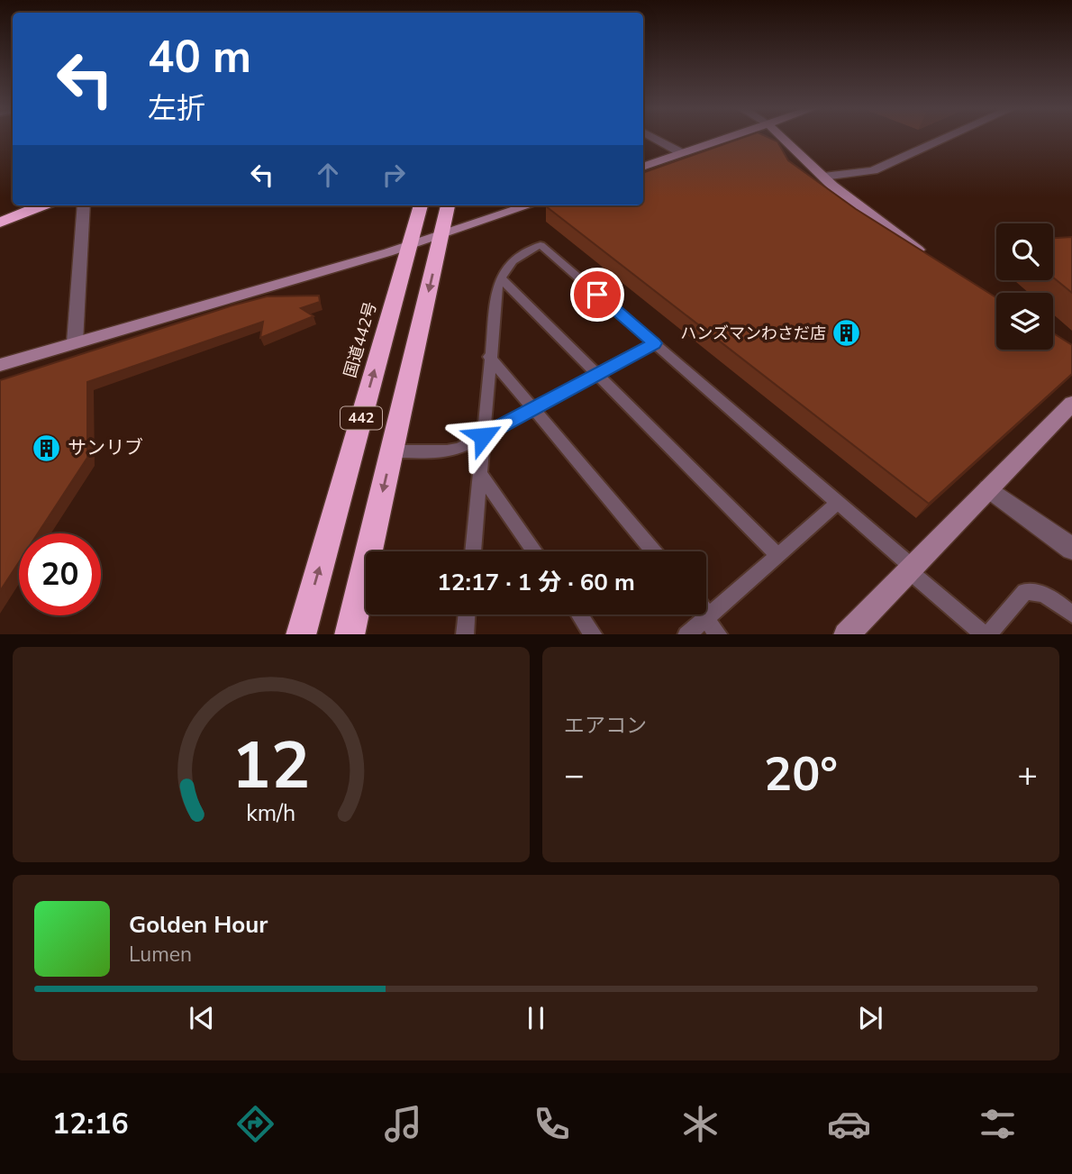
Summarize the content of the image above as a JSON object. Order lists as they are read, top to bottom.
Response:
{
  "streets": {
    "highway": ["国道442号", "442"]
  },
  "places": {
    "building": ["ハンズマンわさだ店", "サンリブ"]
  },
  "page": {
    "turn": ["40 m", "左折"],
    "limit": "20",
    "trip": "12:17 · 1 分 · 60 m",
    "tile": "エアコン",
    "heat": ["−", "20°", "+"],
    "song": ["Golden Hour", "Lumen"],
    "tabs": "12:16",
    "gauge": ["12", "km/h"]
  }
}
